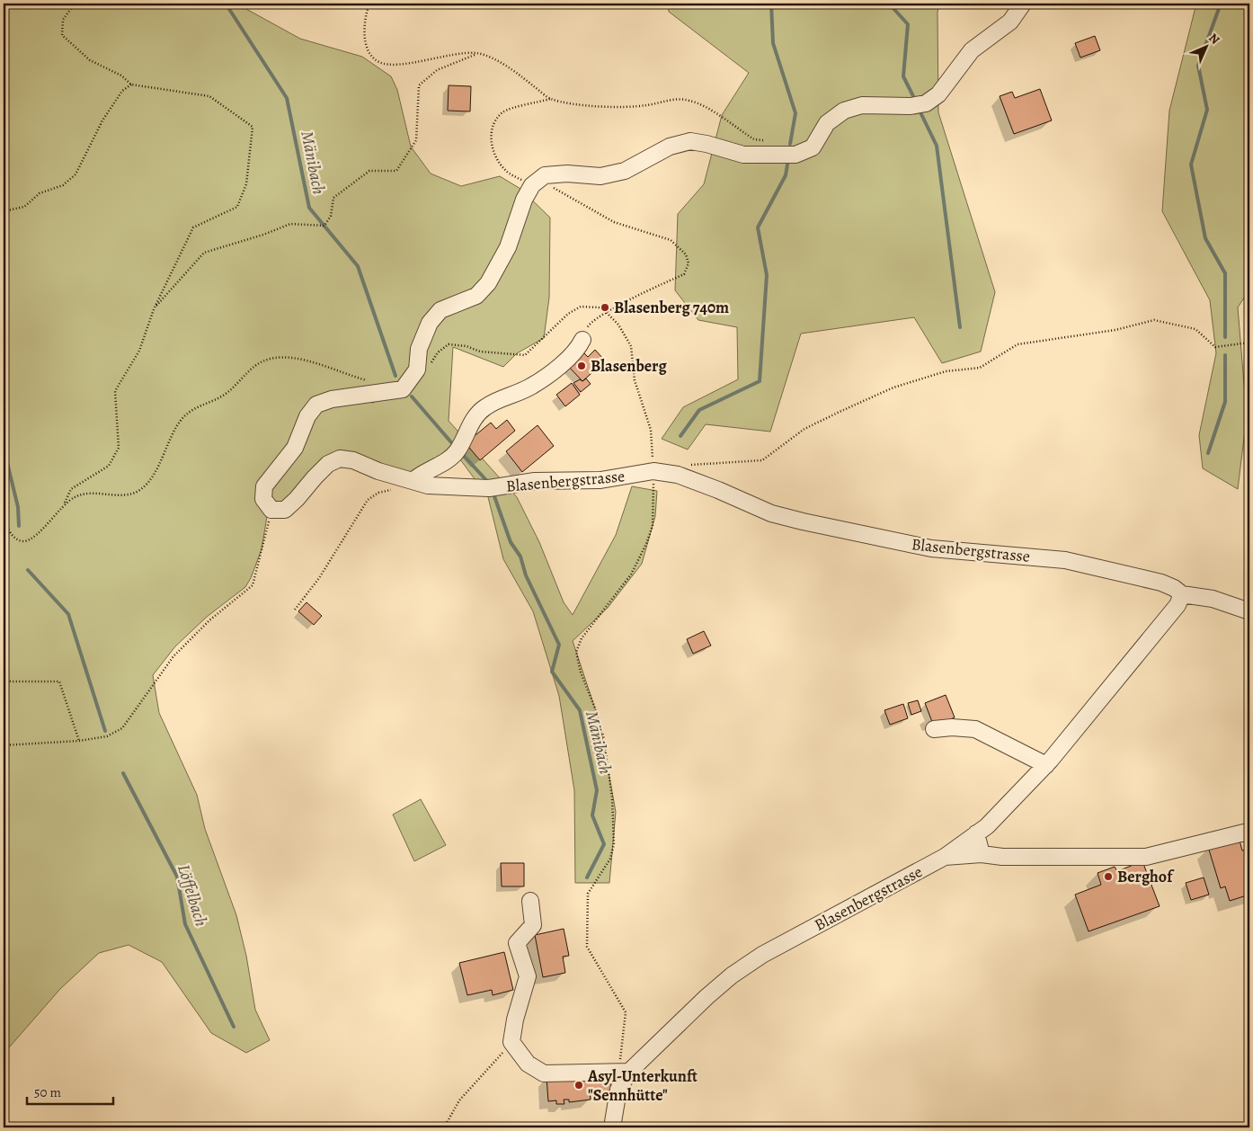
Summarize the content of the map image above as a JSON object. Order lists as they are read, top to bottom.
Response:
{
  "streets": {
    "street": ["Blasenbergstrasse"]
  },
  "water": ["Mänibach", "Löffelbach"],
  "places": [
    "Blasenberg 740m",
    "Blasenberg",
    "Berghof",
    "Asyl-Unterkunft \"Sennhütte\""
  ],
  "scale_bar": "50 m",
  "north": "top right"
}
